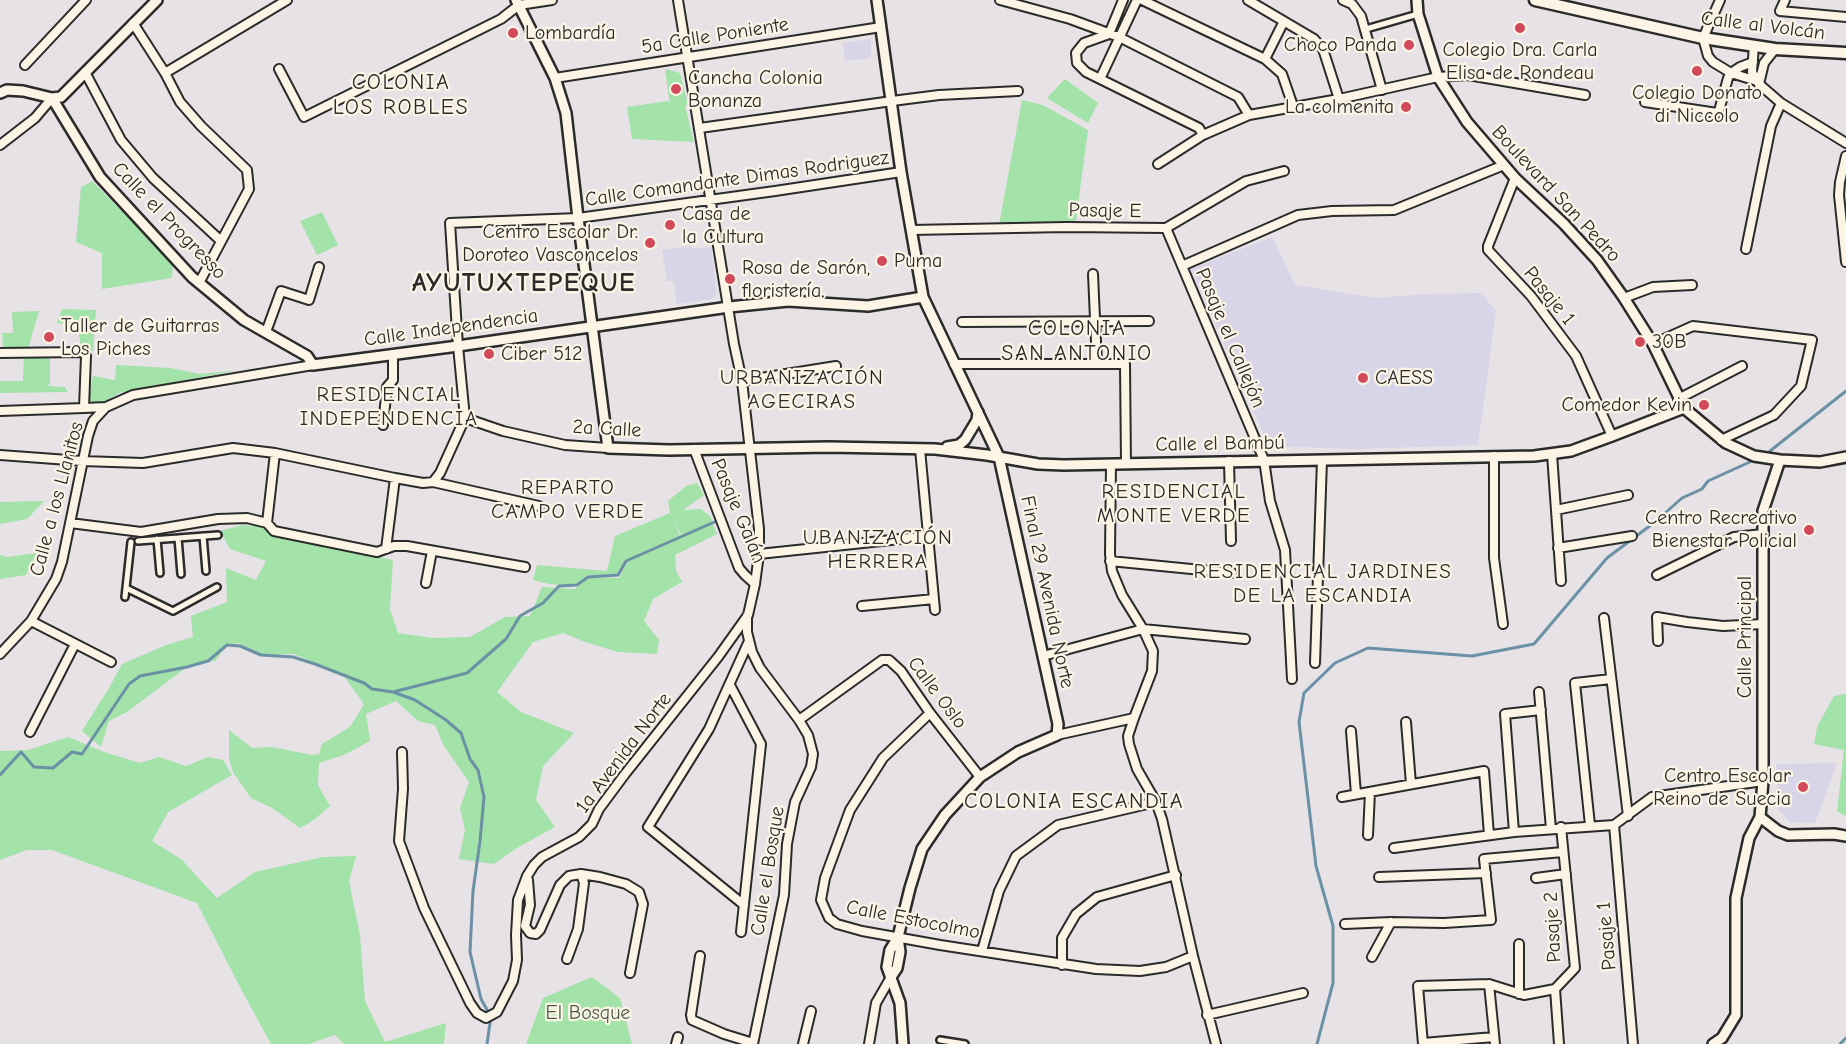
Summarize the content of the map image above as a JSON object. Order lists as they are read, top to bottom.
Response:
{
  "streets": {
    "main road": ["Calle al Volcán"],
    "street": [
      "5a Calle Poniente",
      "Calle Comandante Dimas Rodriguez",
      "Boulevard San Pedro",
      "Pasaje E",
      "Calle el Progresso",
      "Pasaje 1",
      "Calle Independencia",
      "Pasaje el Callejón",
      "2a Calle",
      "Calle el Bambú",
      "Calle a los Llanitos",
      "Pasaje Galán",
      "Final 29 Avenida Norte",
      "Calle Principal",
      "Calle Oslo",
      "1a Avenida Norte",
      "Calle el Bosque",
      "Calle Estocolmo",
      "Pasaje 2"
    ]
  },
  "crossings": [
    ["5a Calle Poniente", "Final 29 Avenida Norte"],
    ["5a Calle Poniente", "1a Avenida Norte"],
    ["Calle Comandante Dimas Rodriguez", "Calle Independencia"],
    ["Calle Comandante Dimas Rodriguez", "Final 29 Avenida Norte"],
    ["Calle Comandante Dimas Rodriguez", "1a Avenida Norte"],
    ["Boulevard San Pedro", "Pasaje 1"],
    ["Boulevard San Pedro", "Calle el Bambú"],
    ["Boulevard San Pedro", "Calle Principal"],
    ["Pasaje E", "Pasaje el Callejón"],
    ["Pasaje E", "Final 29 Avenida Norte"],
    ["Calle el Progresso", "Calle Independencia"],
    ["Calle el Progresso", "Calle a los Llanitos"],
    ["Pasaje 1", "Calle el Bambú"],
    ["Calle Independencia", "Calle a los Llanitos"],
    ["Calle Independencia", "Final 29 Avenida Norte"],
    ["Calle Independencia", "1a Avenida Norte"],
    ["Pasaje el Callejón", "Calle el Bambú"],
    ["2a Calle", "Calle el Bambú"],
    ["2a Calle", "Pasaje Galán"],
    ["2a Calle", "1a Avenida Norte"],
    ["Calle el Bambú", "Final 29 Avenida Norte"],
    ["Calle el Bambú", "1a Avenida Norte"],
    ["Pasaje Galán", "1a Avenida Norte"],
    ["Calle Oslo", "Calle el Bosque"],
    ["Calle Oslo", "Calle Estocolmo"],
    ["1a Avenida Norte", "Calle el Bosque"]
  ],
  "districts": [
    "COLONIA LOS ROBLES",
    "AYUTUXTEPEQUE",
    "COLONIA SAN ANTONIO",
    "URBANIZACIÓN AGECIRAS",
    "RESIDENCIAL INDEPENDENCIA",
    "REPARTO CAMPO VERDE",
    "RESIDENCIAL MONTE VERDE",
    "UBANIZACIÓN HERRERA",
    "RESIDENCIAL JARDINES DE LA ESCANDIA",
    "COLONIA ESCANDIA"
  ],
  "parks": ["El Bosque"],
  "places": [
    "Colegio Dra. Carla Elisa de Rondeau",
    "Lombardía",
    "Choco Panda",
    "Colegio Donato di Niccolo",
    "Cancha Colonia Bonanza",
    "La colmenita",
    "Casa de la Cultura",
    "Centro Escolar Dr. Doroteo Vasconcelos",
    "Puma",
    "Rosa de Sarón, floristería.",
    "Taller de Guitarras Los Piches",
    "30B",
    "Ciber 512",
    "CAESS",
    "Comedor Kevin",
    "Centro Recreativo Bienestar Policial",
    "Centro Escolar Reino de Suecia"
  ]
}
